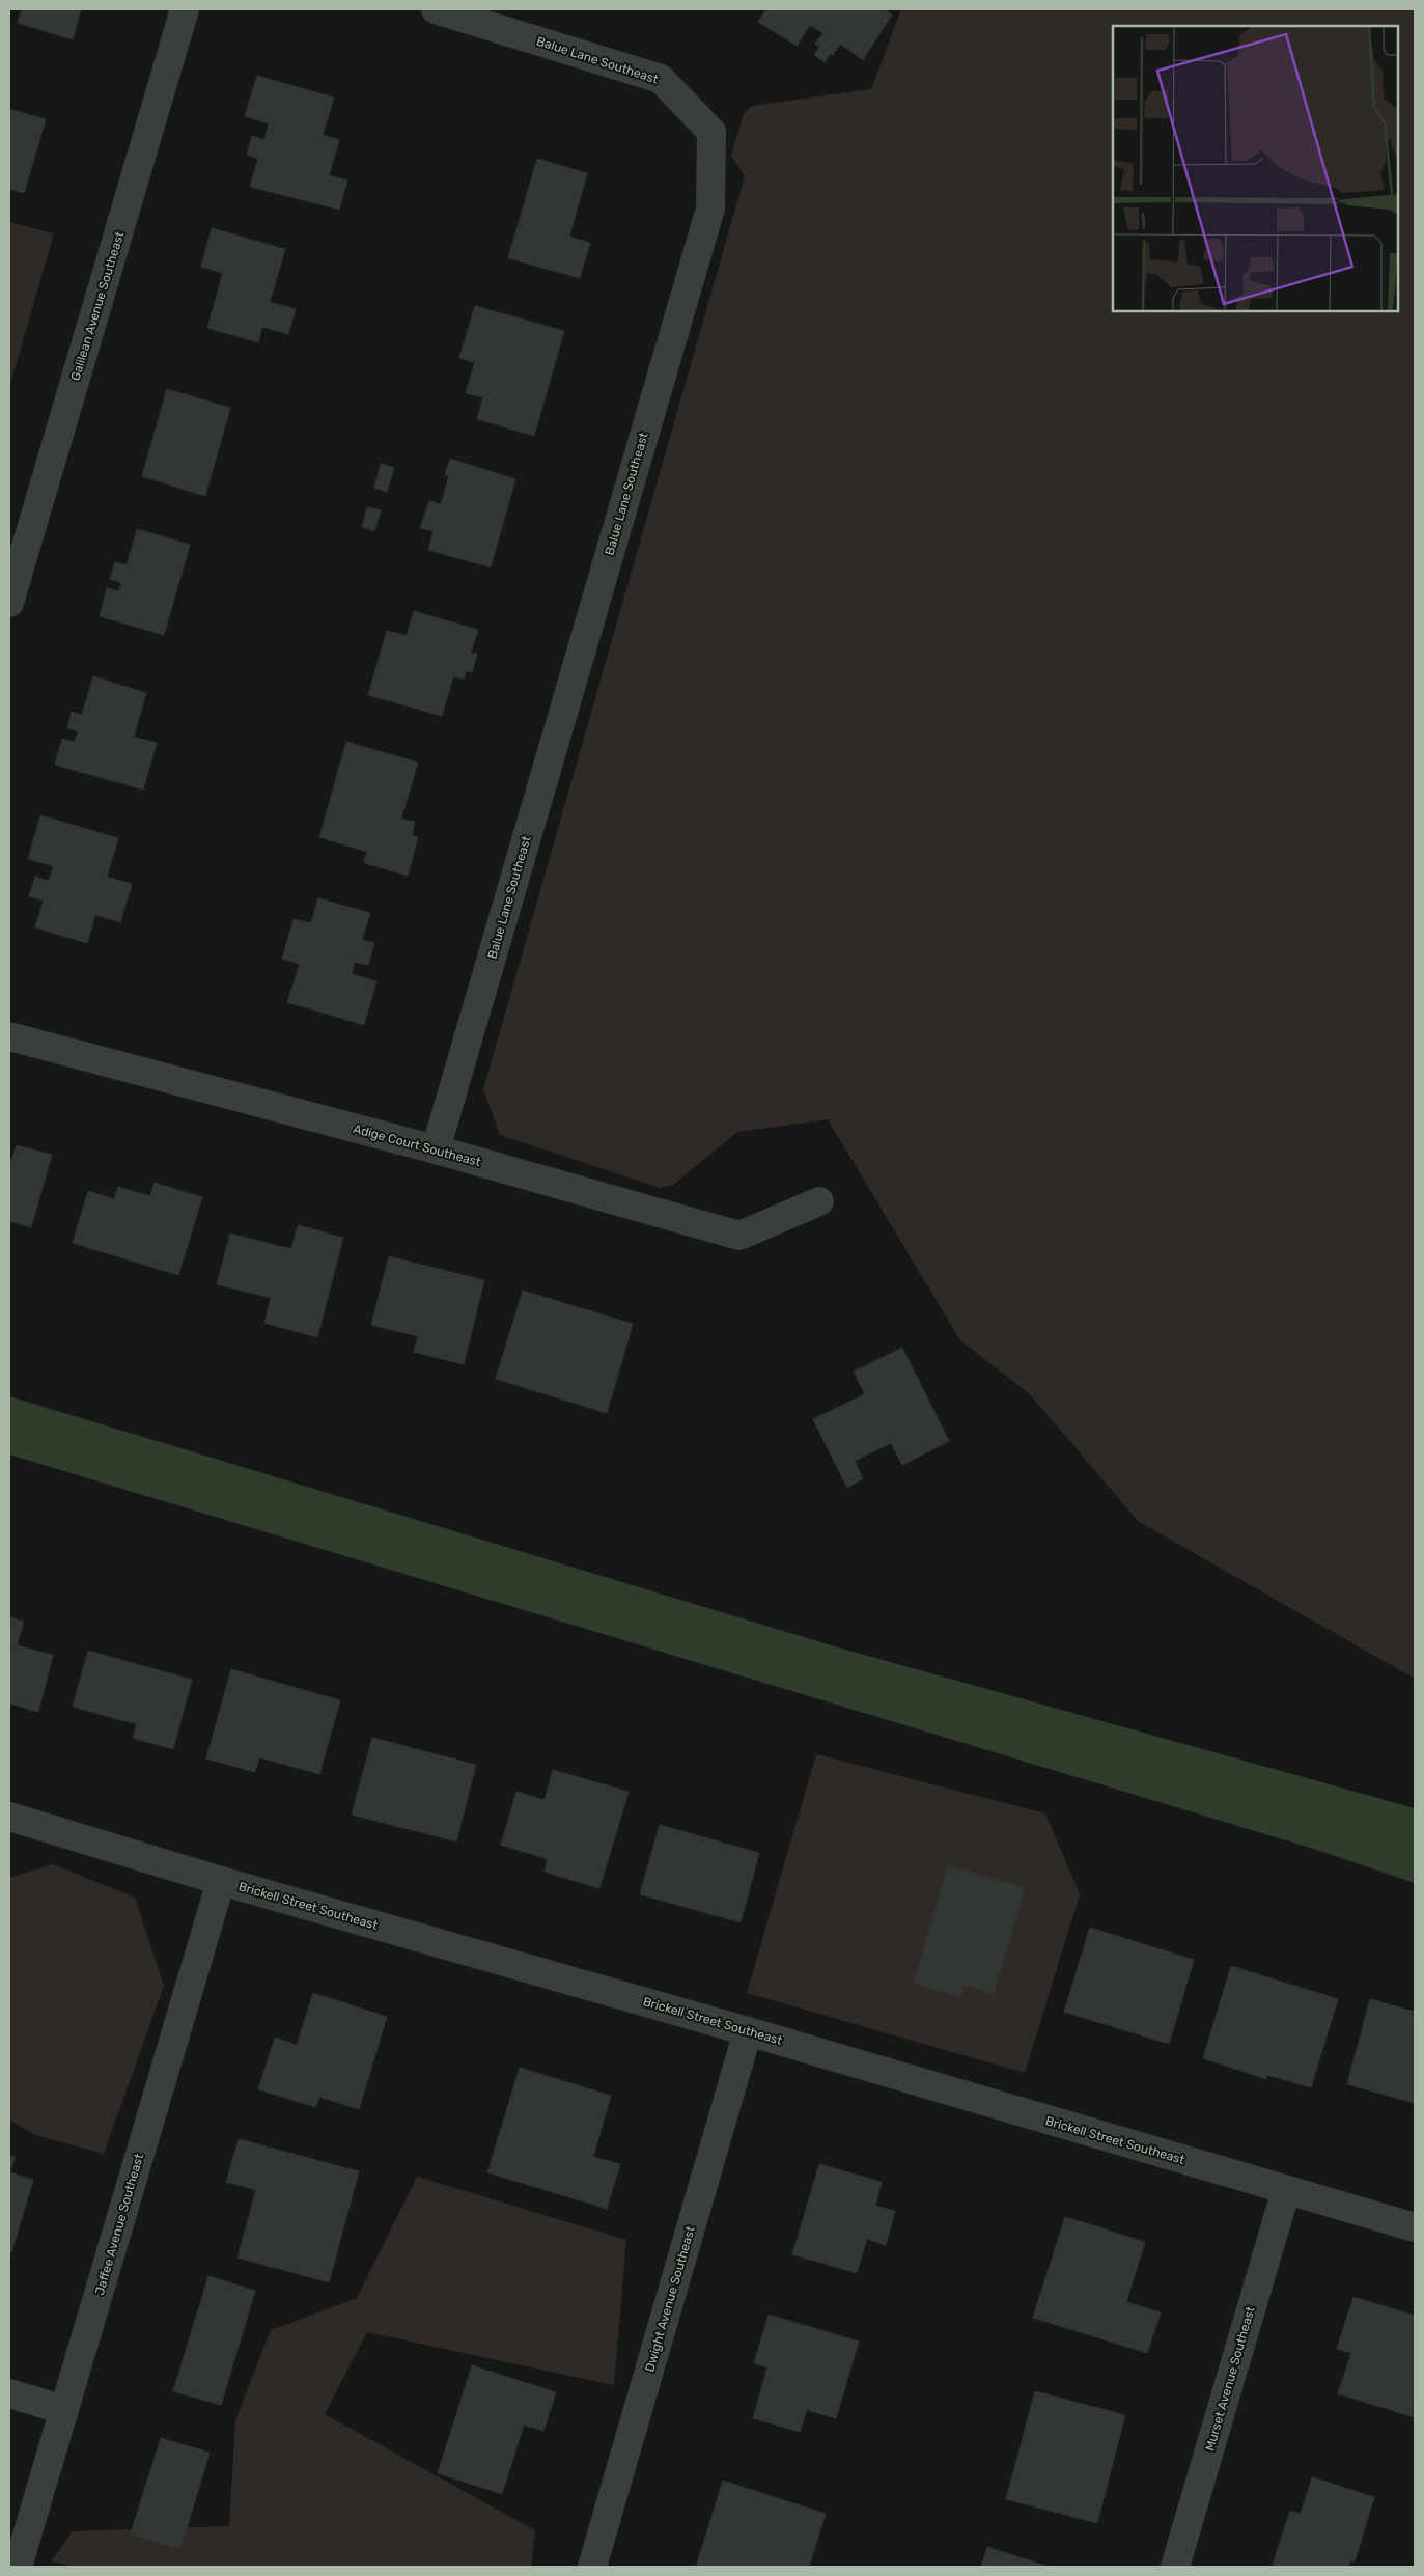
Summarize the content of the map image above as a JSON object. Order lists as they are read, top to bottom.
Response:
{
  "streets": {
    "street": [
      "Balue Lane Southeast",
      "Galilean Avenue Southeast",
      "Adige Court Southeast",
      "Brickell Street Southeast",
      "Jaffee Avenue Southeast",
      "Dwight Avenue Southeast",
      "Murset Avenue Southeast"
    ]
  },
  "crossings": [
    ["Balue Lane Southeast", "Adige Court Southeast"],
    ["Brickell Street Southeast", "Jaffee Avenue Southeast"],
    ["Brickell Street Southeast", "Dwight Avenue Southeast"],
    ["Brickell Street Southeast", "Murset Avenue Southeast"]
  ]
}
